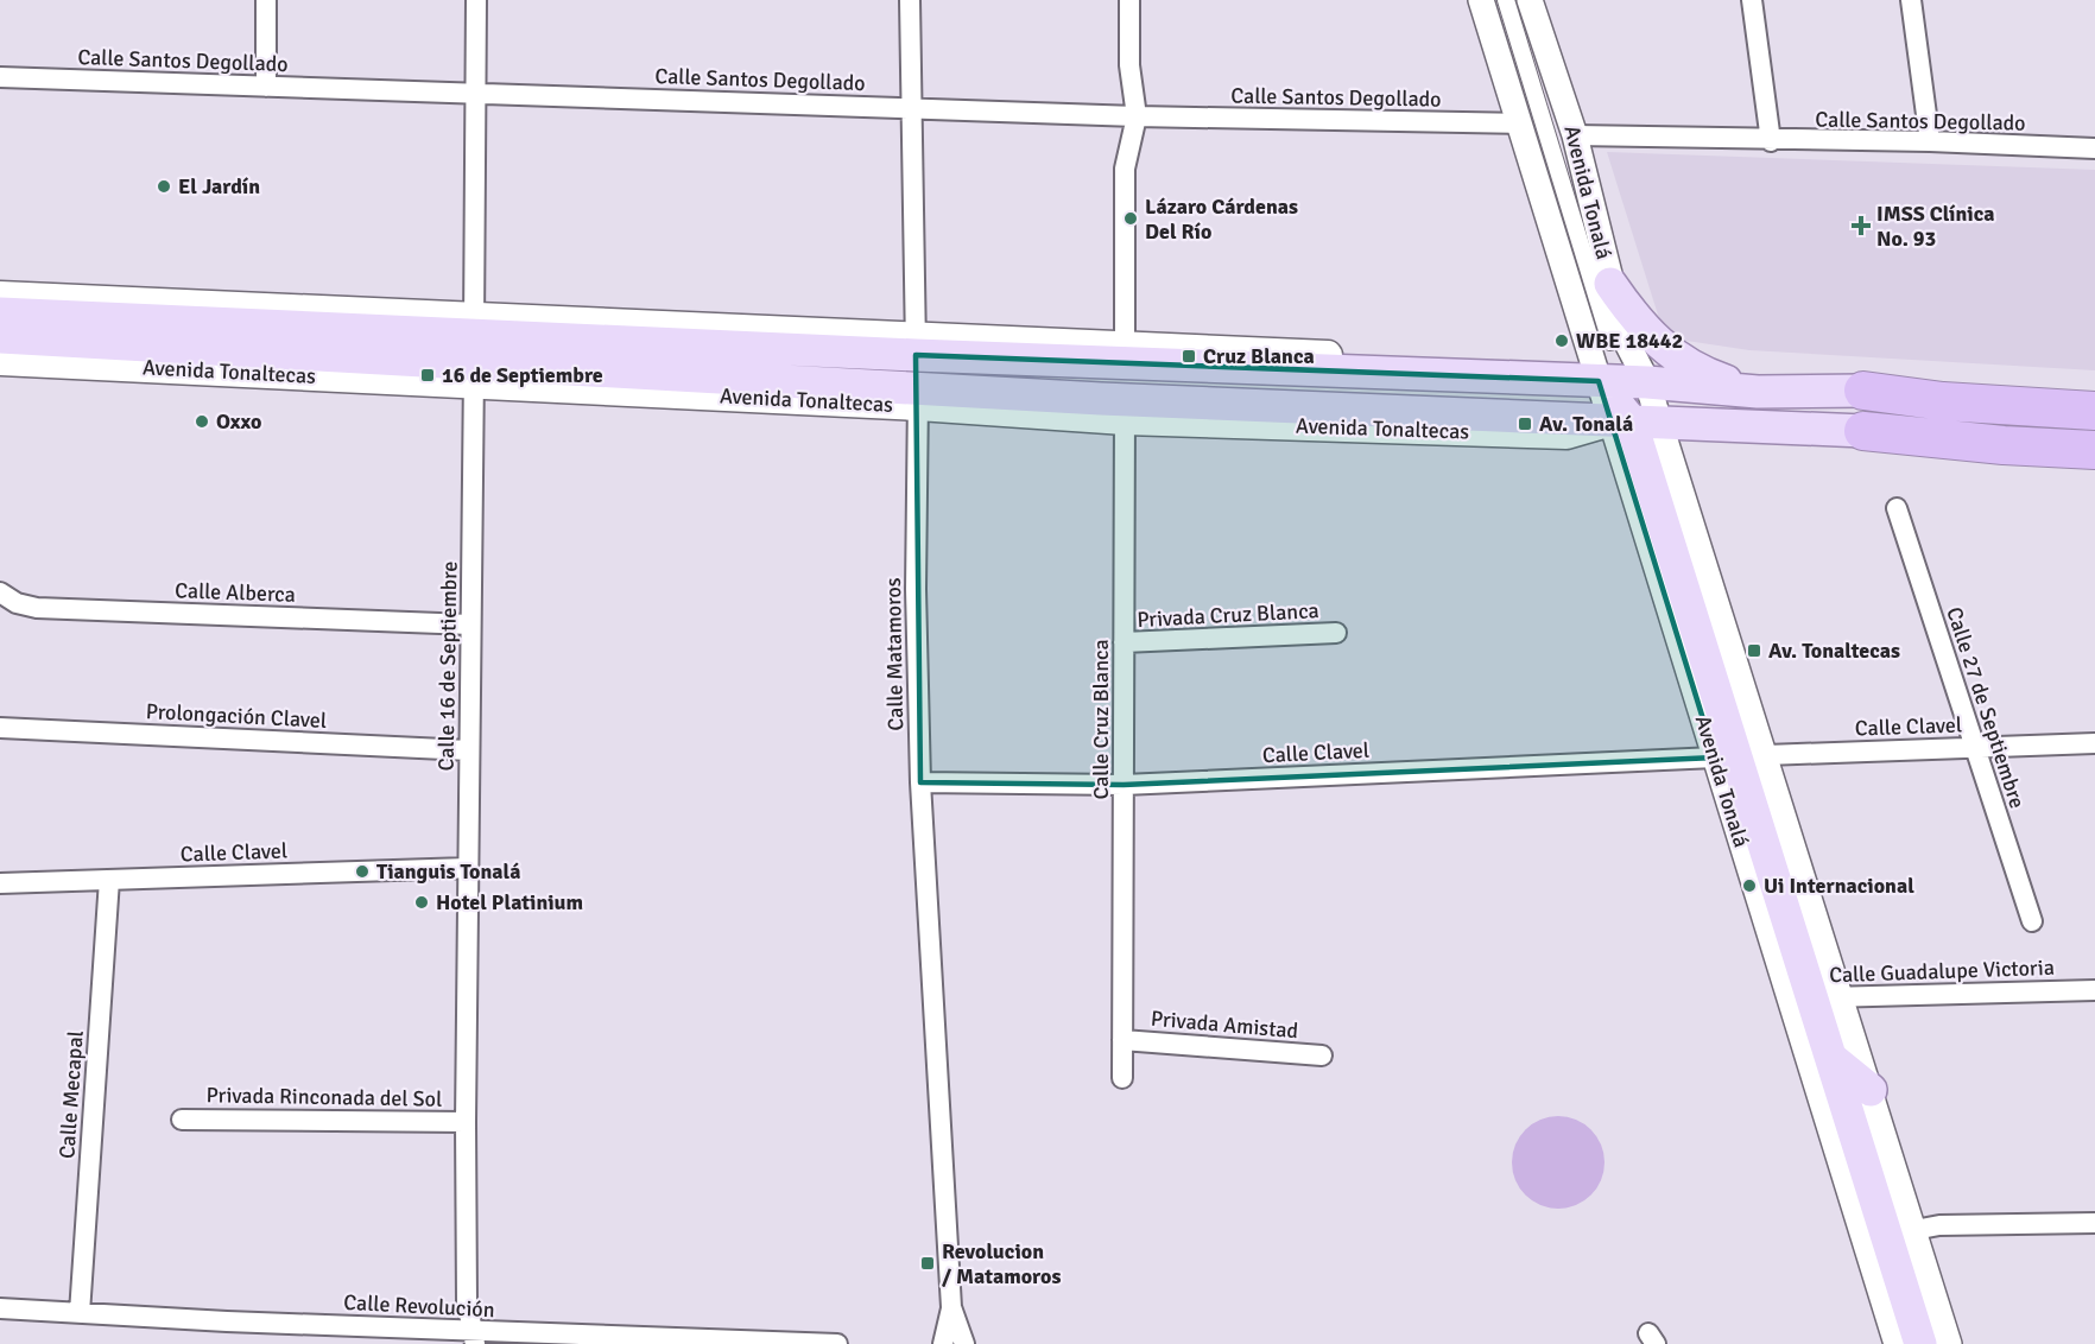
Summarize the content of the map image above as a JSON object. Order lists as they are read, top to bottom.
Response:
{
  "streets": {
    "main road": ["Avenida Tonalá", "Avenida Tonaltecas"],
    "street": [
      "Calle Santos Degollado",
      "Calle Alberca",
      "Privada Cruz Blanca",
      "Calle Matamoros",
      "Calle 16 de Septiembre",
      "Calle 27 de Septiembre",
      "Prolongación Clavel",
      "Calle Cruz Blanca",
      "Calle Clavel",
      "Calle Guadalupe Victoria",
      "Privada Amistad",
      "Calle Mecapal",
      "Privada Rinconada del Sol",
      "Calle Revolución"
    ]
  },
  "crossings": [
    ["Calle Santos Degollado", "Avenida Tonalá"],
    ["Calle Santos Degollado", "Calle Matamoros"],
    ["Calle Santos Degollado", "Calle 16 de Septiembre"],
    ["Avenida Tonalá", "Avenida Tonaltecas"],
    ["Avenida Tonalá", "Calle Clavel"],
    ["Avenida Tonalá", "Calle Guadalupe Victoria"],
    ["Avenida Tonaltecas", "Calle Matamoros"],
    ["Avenida Tonaltecas", "Calle 16 de Septiembre"],
    ["Avenida Tonaltecas", "Calle Cruz Blanca"],
    ["Calle Alberca", "Calle 16 de Septiembre"],
    ["Privada Cruz Blanca", "Calle Cruz Blanca"],
    ["Calle Matamoros", "Calle Clavel"],
    ["Calle 16 de Septiembre", "Prolongación Clavel"],
    ["Calle 16 de Septiembre", "Calle Clavel"],
    ["Calle 16 de Septiembre", "Privada Rinconada del Sol"],
    ["Calle 16 de Septiembre", "Calle Revolución"],
    ["Calle 27 de Septiembre", "Calle Clavel"],
    ["Calle Cruz Blanca", "Calle Clavel"],
    ["Calle Cruz Blanca", "Privada Amistad"],
    ["Calle Clavel", "Calle Mecapal"],
    ["Calle Mecapal", "Calle Revolución"]
  ],
  "places": {
    "other": [
      "El Jardín",
      "Lázaro Cárdenas Del Río",
      "WBE 18442",
      "Oxxo",
      "Tianguis Tonalá",
      "Ui Internacional",
      "Hotel Platinium"
    ],
    "health": ["IMSS Clínica No. 93"],
    "transit": [
      "Cruz Blanca",
      "16 de Septiembre",
      "Av. Tonalá",
      "Av. Tonaltecas",
      "Revolucion / Matamoros"
    ]
  }
}
